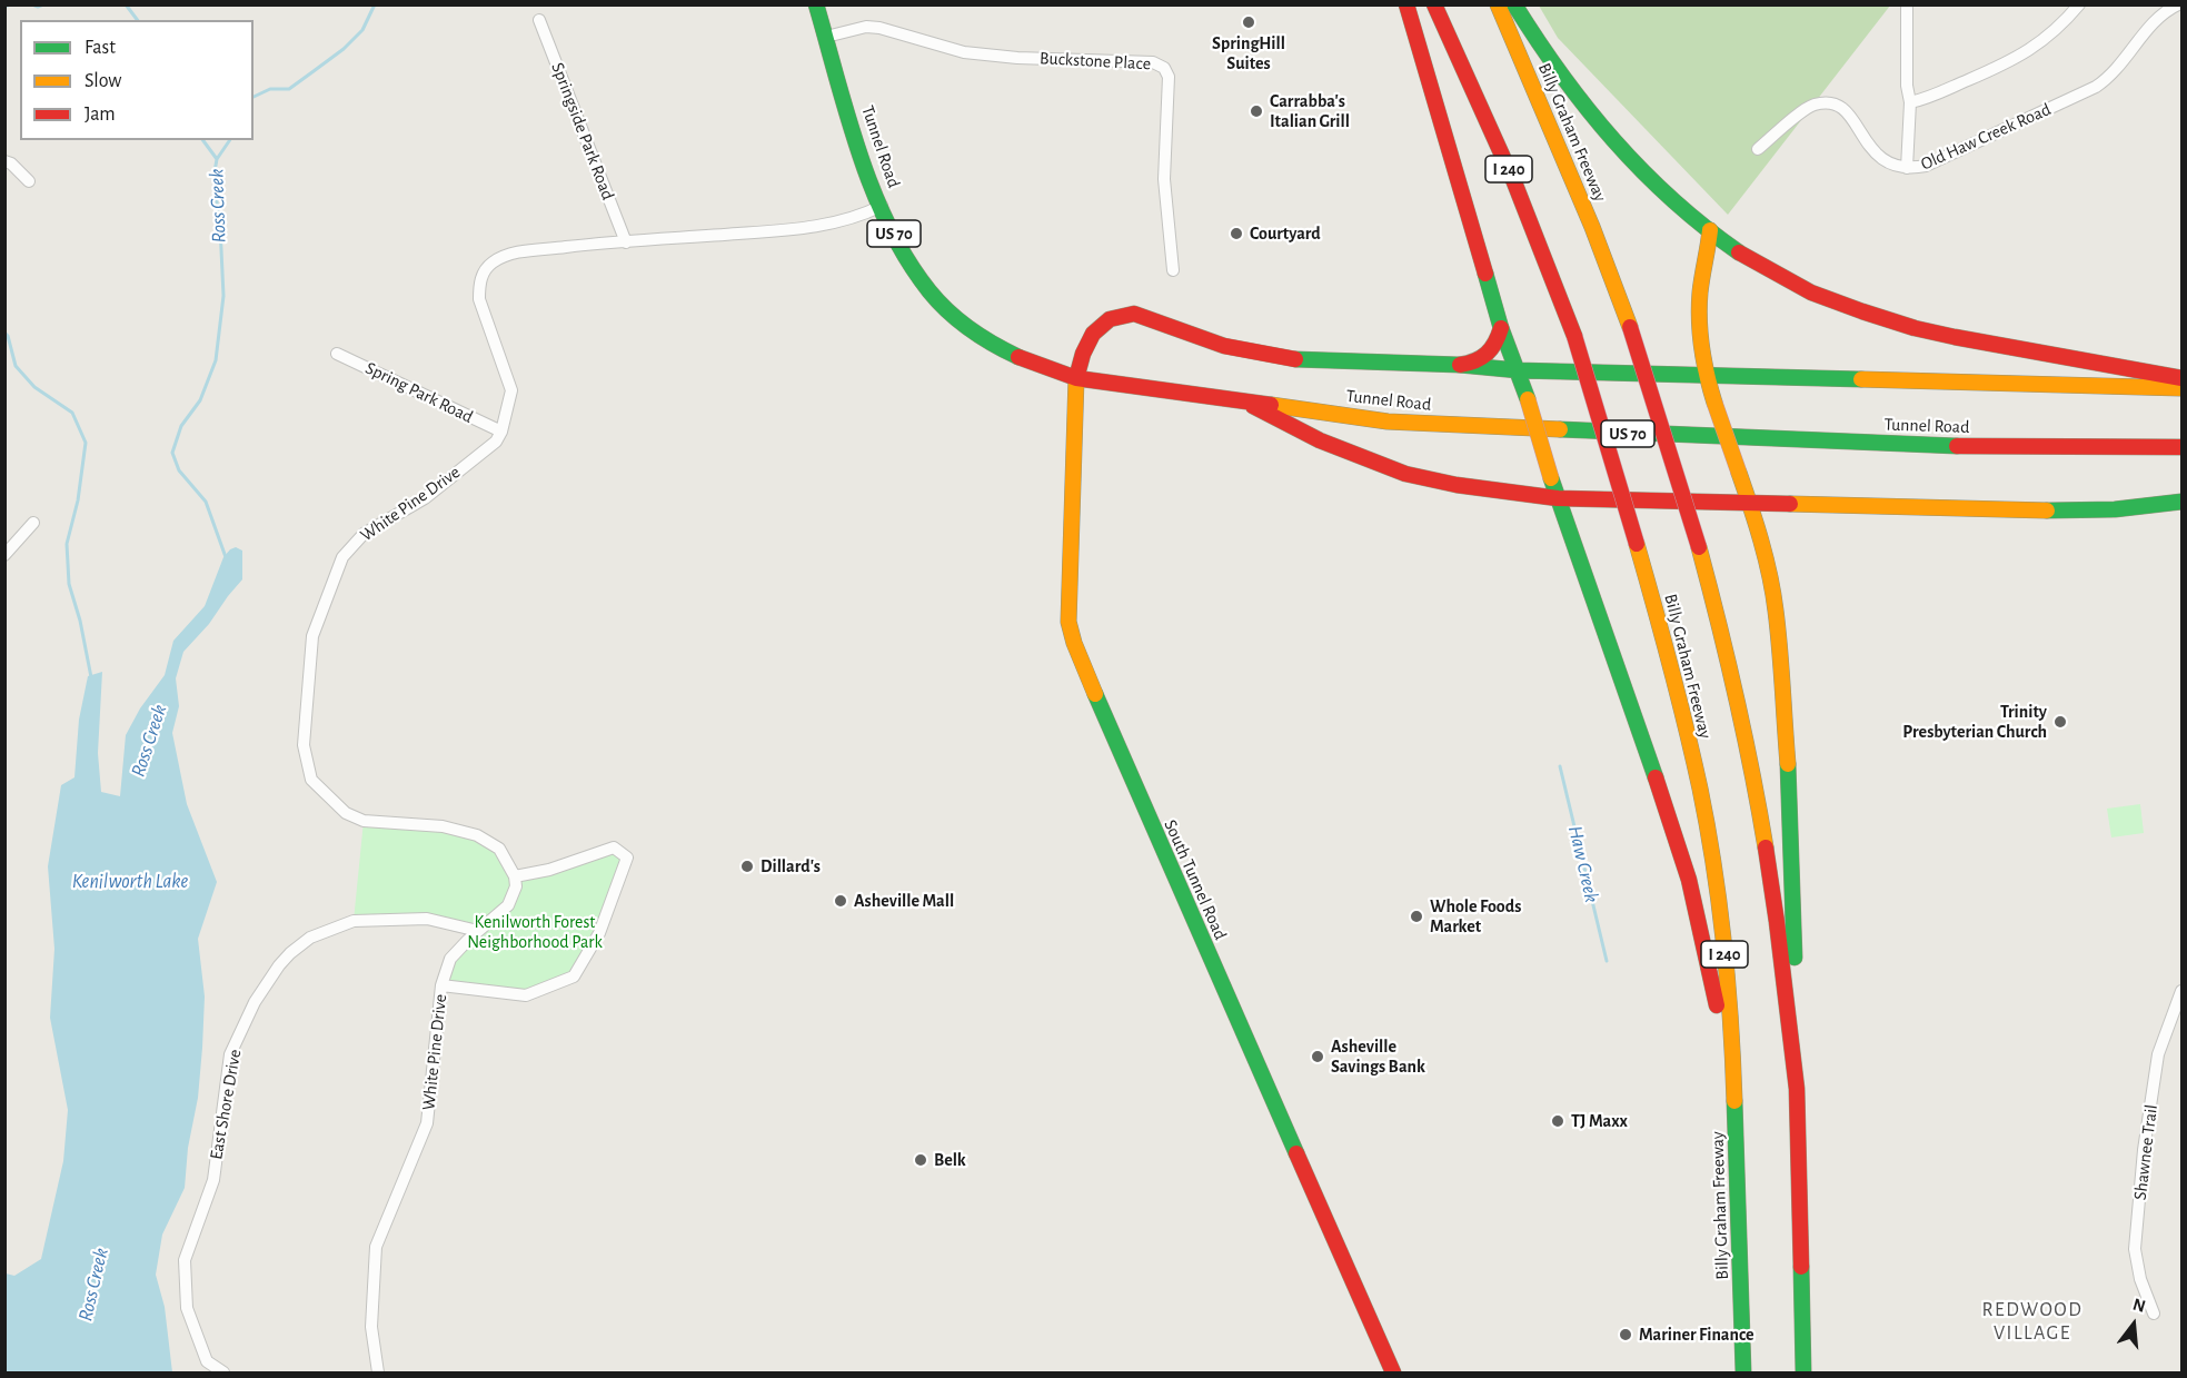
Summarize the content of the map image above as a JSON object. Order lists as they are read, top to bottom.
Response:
{
  "streets": {
    "main road": [
      "Billy Graham Freeway",
      "Tunnel Road",
      "I 240",
      "US 70",
      "South Tunnel Road"
    ],
    "street": [
      "Buckstone Place",
      "Springside Park Road",
      "Old Haw Creek Road",
      "Spring Park Road",
      "White Pine Drive",
      "East Shore Drive",
      "Shawnee Trail"
    ]
  },
  "crossings": [
    ["Buckstone Place", "Tunnel Road"],
    ["Tunnel Road", "South Tunnel Road"],
    ["Spring Park Road", "White Pine Drive"],
    ["White Pine Drive", "East Shore Drive"]
  ],
  "districts": ["REDWOOD VILLAGE"],
  "water": ["Ross Creek", "Haw Creek", "Kenilworth Lake"],
  "parks": ["Kenilworth Forest Neighborhood Park"],
  "places": [
    "SpringHill Suites",
    "Carrabba's Italian Grill",
    "Courtyard",
    "Trinity Presbyterian Church",
    "Dillard's",
    "Asheville Mall",
    "Whole Foods Market",
    "Asheville Savings Bank",
    "TJ Maxx",
    "Belk",
    "Mariner Finance"
  ],
  "legend": ["Fast", "Slow", "Jam"],
  "north": "top"
}
